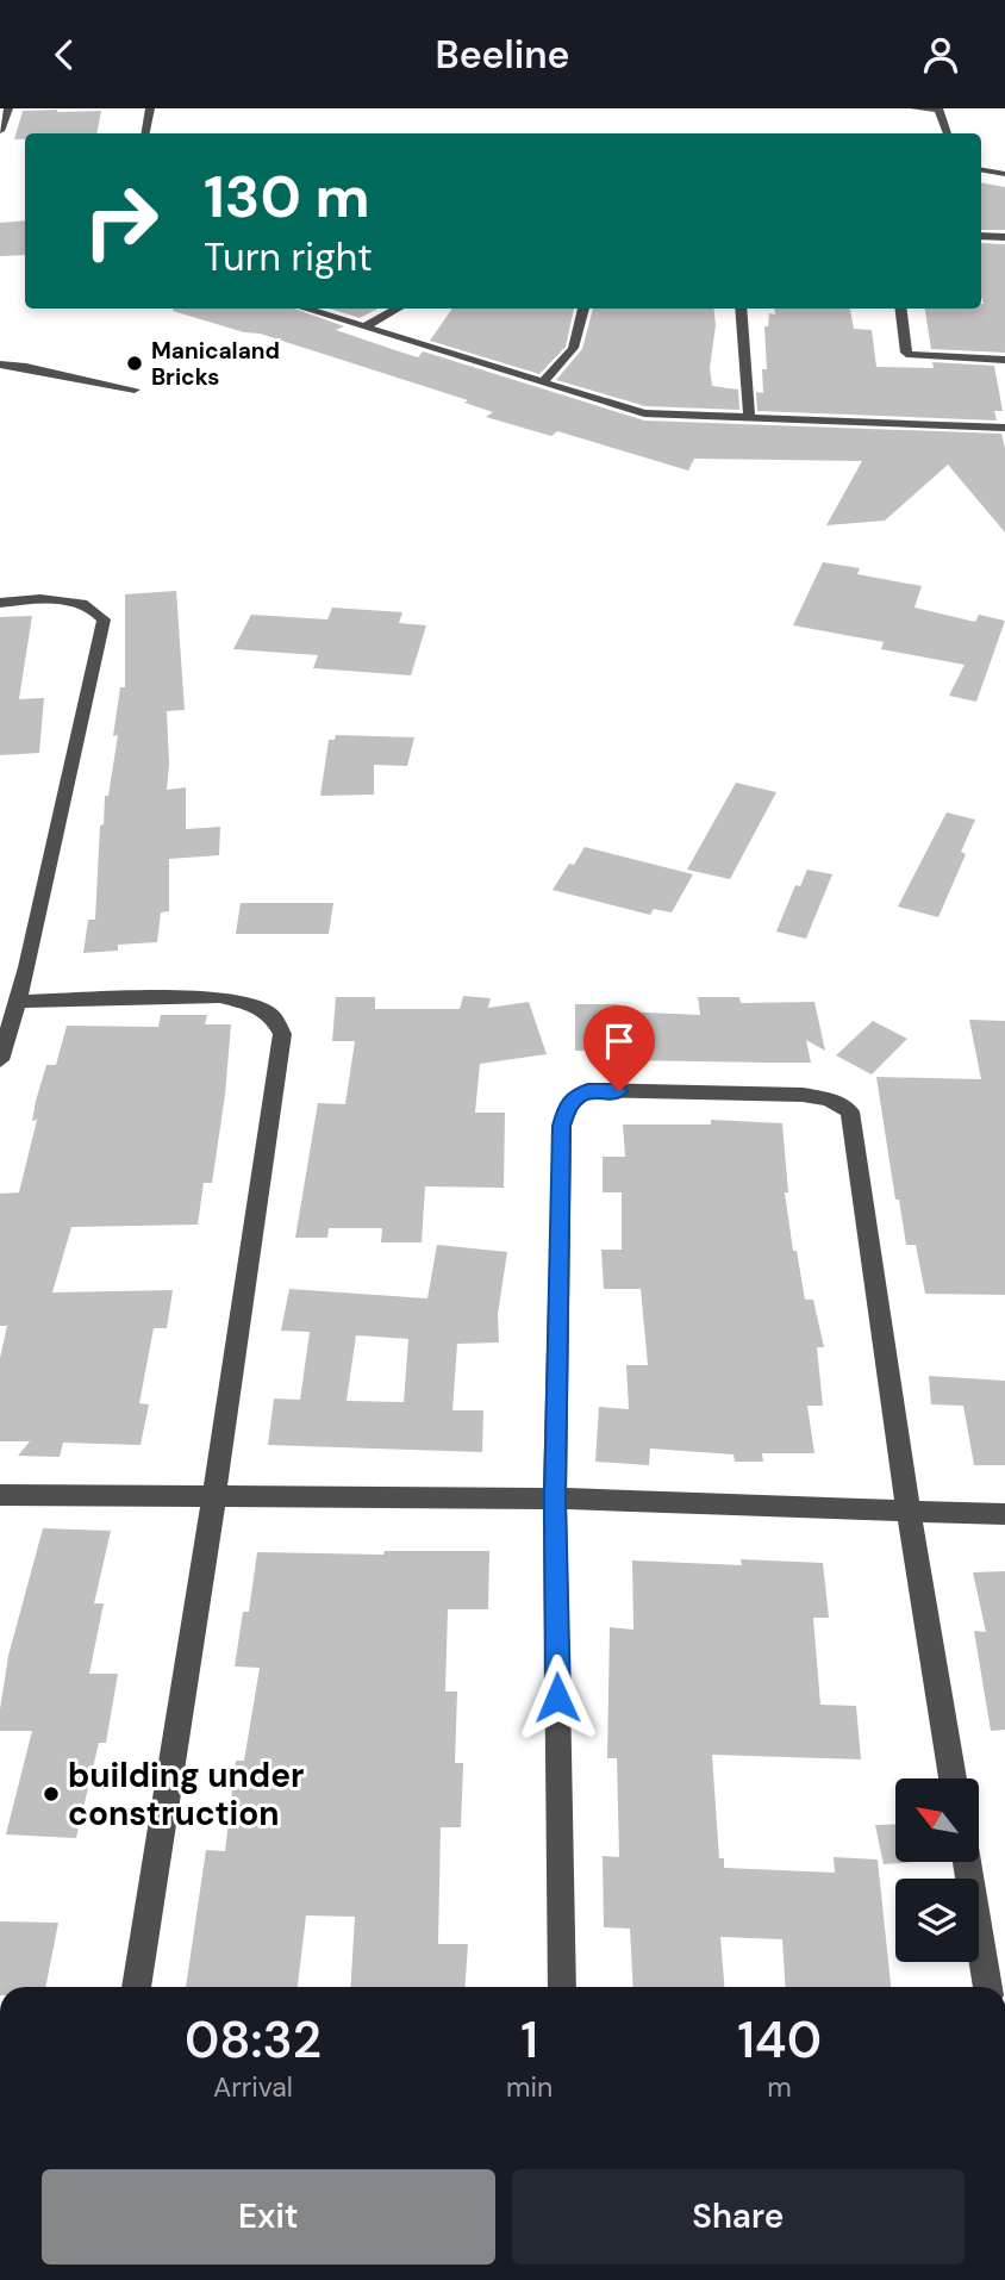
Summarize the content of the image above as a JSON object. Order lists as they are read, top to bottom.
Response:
{
  "places": ["Manicaland Bricks", "building under construction"],
  "north": "top left",
  "page": {
    "header": "Beeline",
    "turn": ["130 m", "Turn right"],
    "eta": [
      "08:32",
      "Arrival",
      "1",
      "min",
      "140",
      "m"
    ],
    "buttons": ["Exit", "Share"]
  }
}
